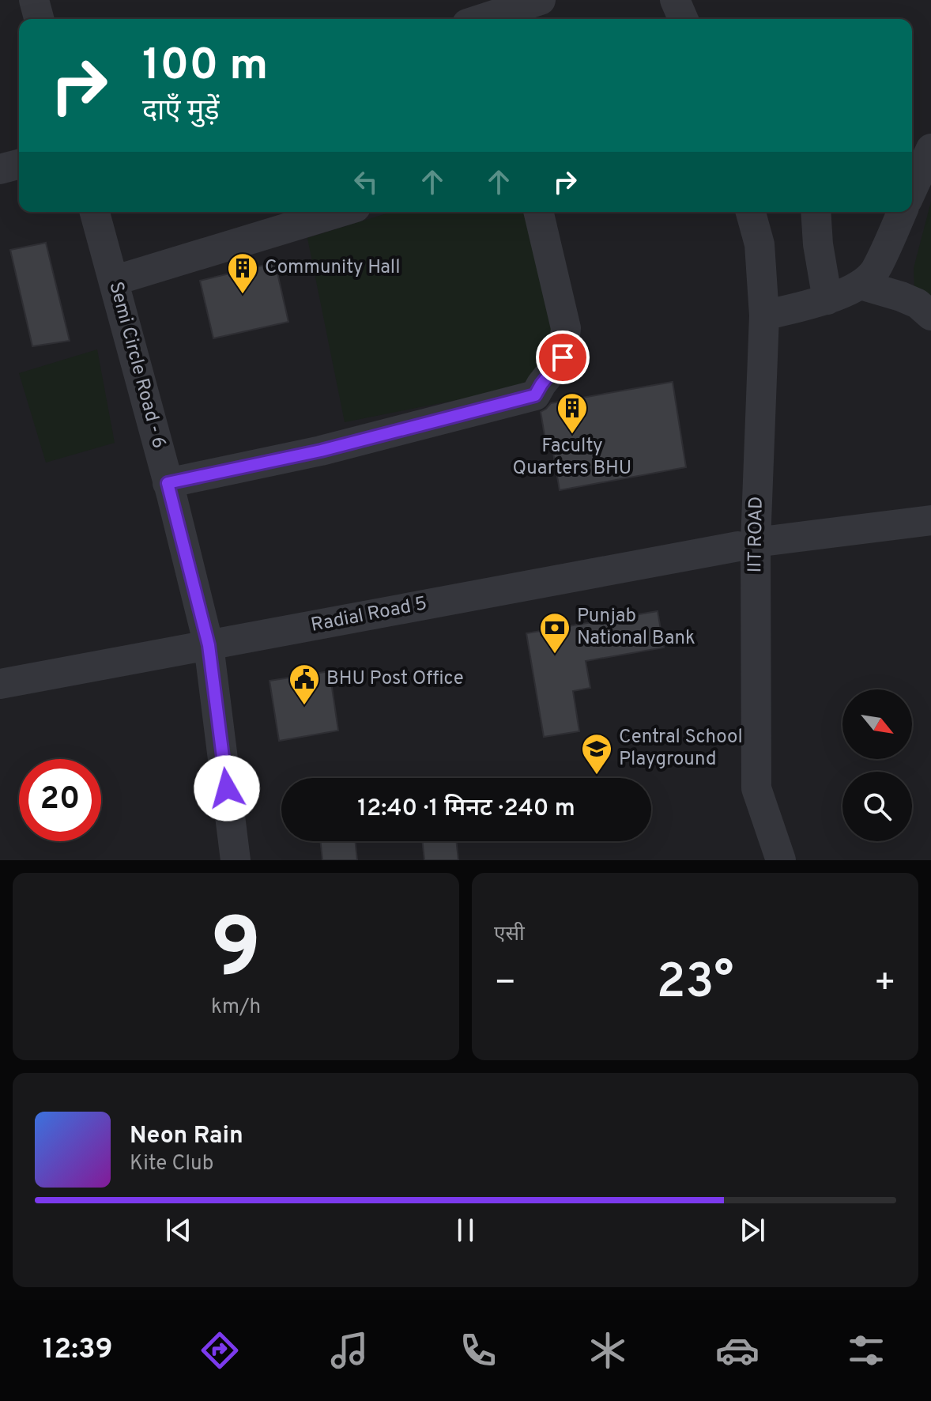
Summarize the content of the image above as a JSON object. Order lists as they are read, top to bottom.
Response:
{
  "streets": {
    "street": ["Semi Circle Road - 6", "IIT ROAD", "Radial Road 5"]
  },
  "crossings": [
    ["Semi Circle Road - 6", "Radial Road 5"],
    ["IIT ROAD", "Radial Road 5"]
  ],
  "places": {
    "building": ["Community Hall", "Faculty Quarters BHU"],
    "bank": ["Punjab National Bank"],
    "public building": ["BHU Post Office"],
    "school or university": ["Central School Playground"]
  },
  "north": "bottom right",
  "page": {
    "turn": ["100 m", "दाएँ मुड़ें"],
    "limit": "20",
    "trip": "12:40 · 1 मिनट · 240 m",
    "tile": [
      ["9", "km/h"],
      "एसी"
    ],
    "heat": ["−", "23°", "+"],
    "song": ["Neon Rain", "Kite Club"],
    "tabs": "12:39"
  }
}
